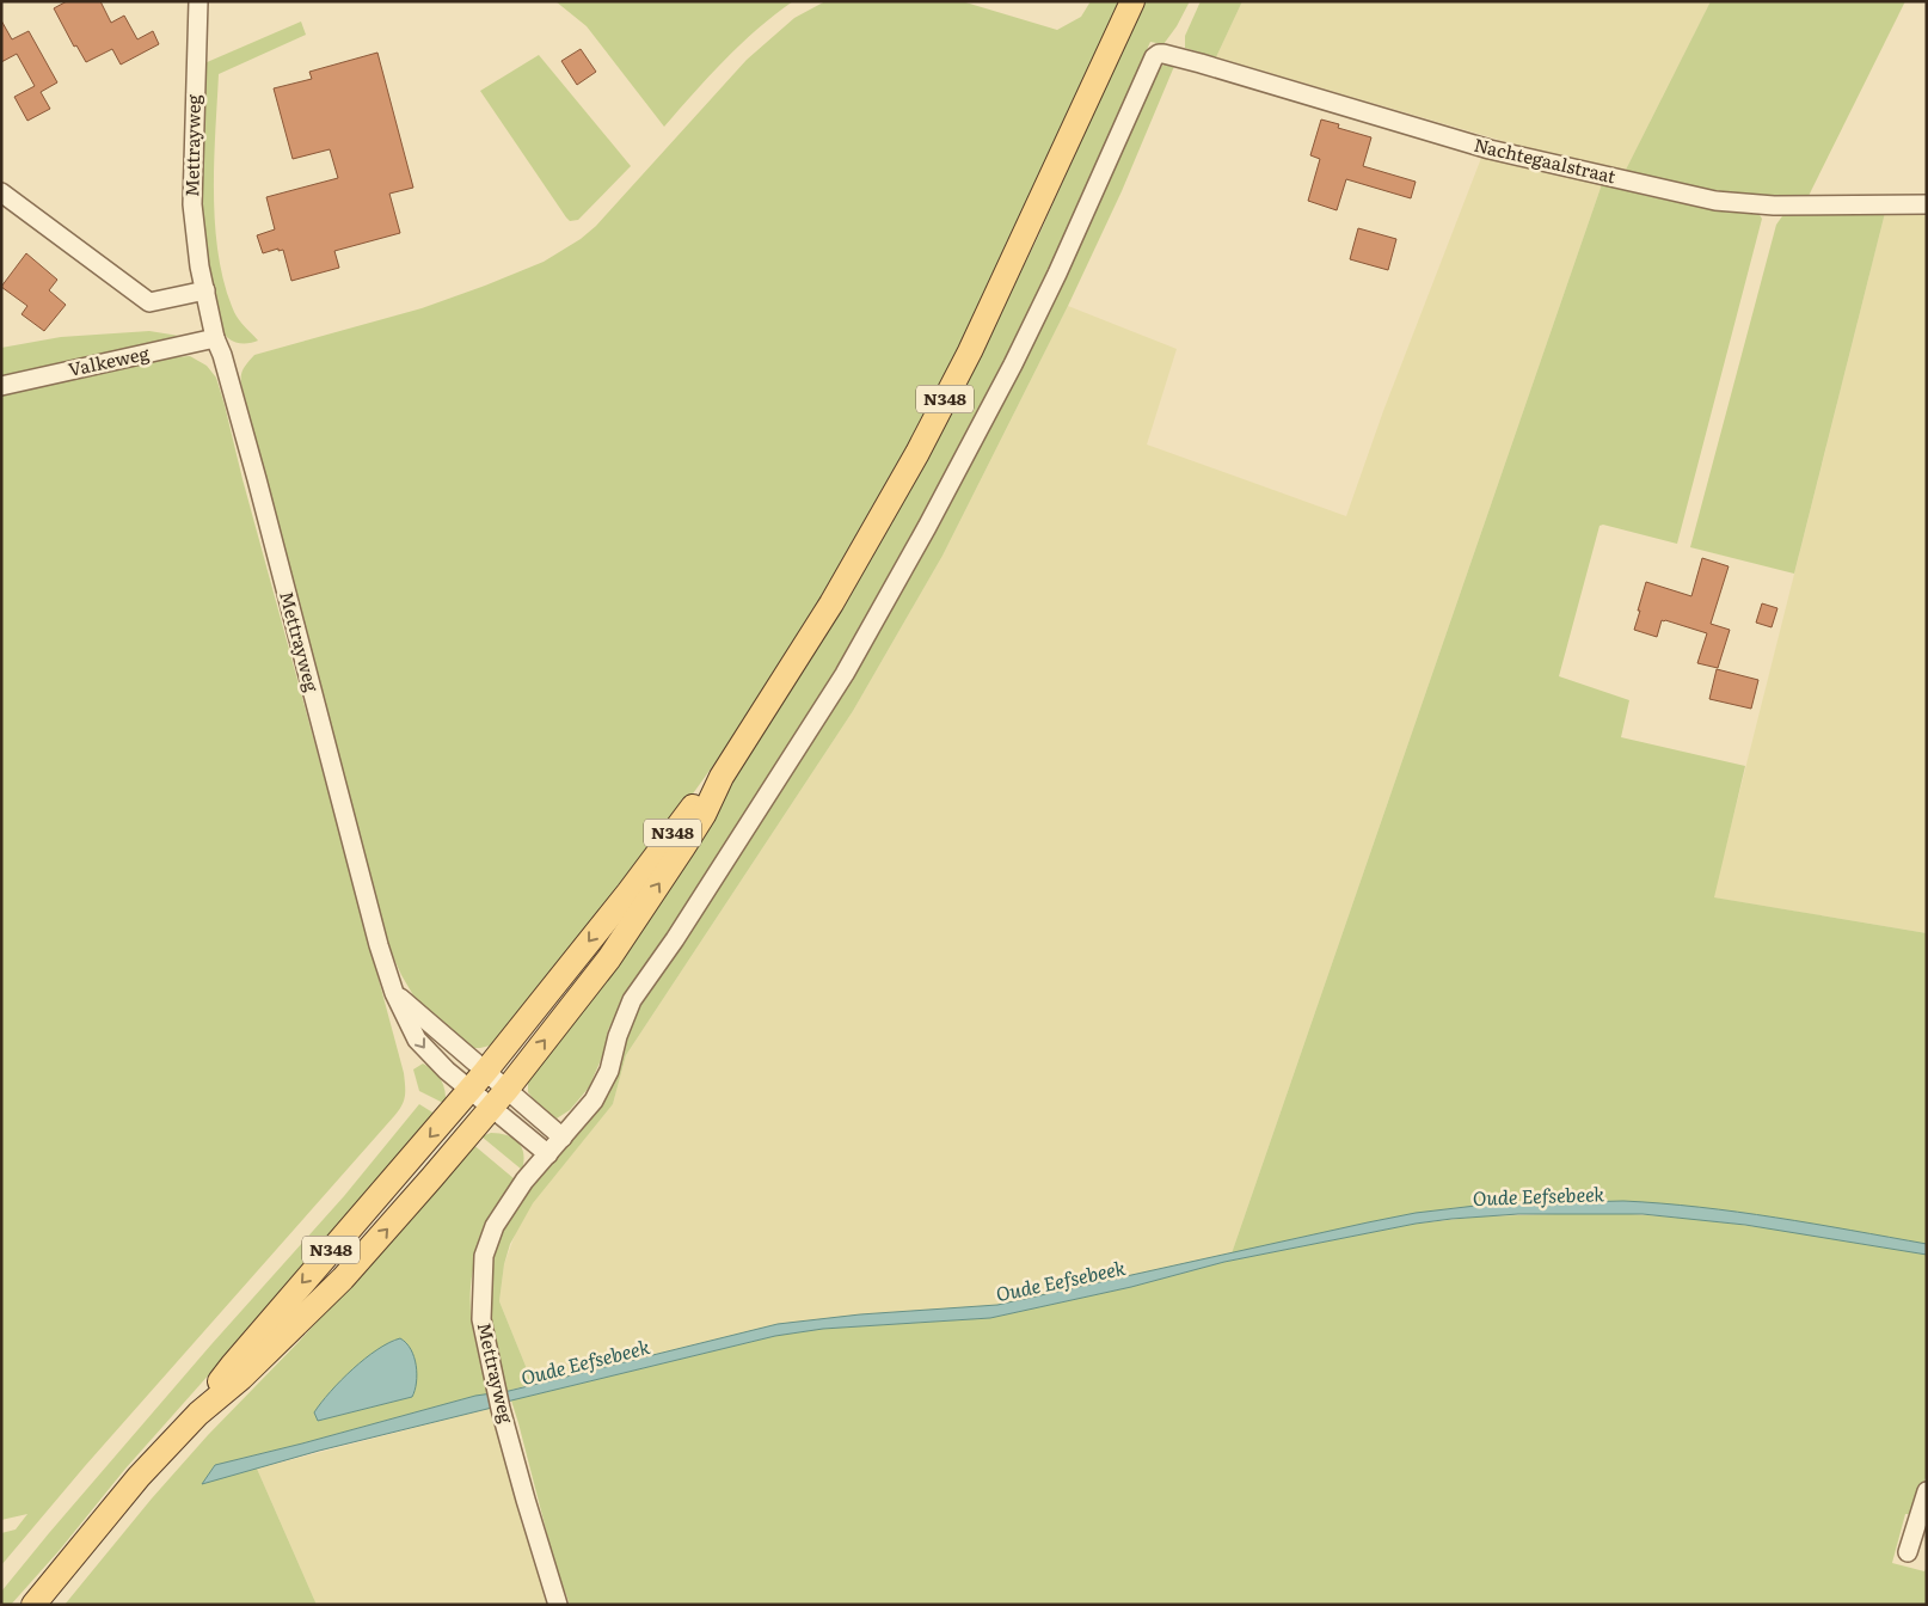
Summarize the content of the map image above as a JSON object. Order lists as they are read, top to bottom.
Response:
{
  "streets": {
    "main road": ["N348"],
    "street": ["Mettrayweg", "Nachtegaalstraat", "Valkeweg"]
  },
  "crossings": [
    ["Mettrayweg", "Nachtegaalstraat"],
    ["Mettrayweg", "Valkeweg"],
    ["Mettrayweg", "N348"]
  ],
  "water": ["Oude Eefsebeek"]
}
